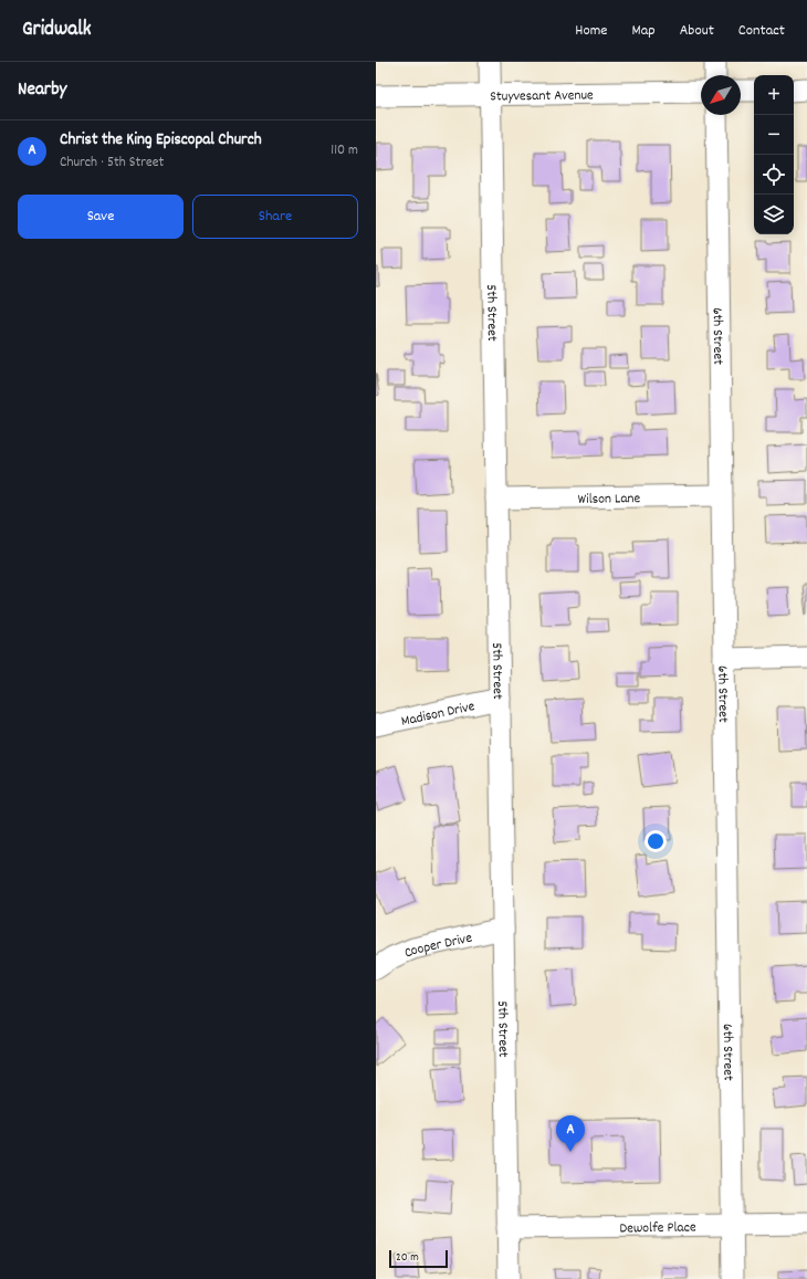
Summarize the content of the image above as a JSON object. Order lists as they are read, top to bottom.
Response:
{
  "streets": {
    "street": [
      "Stuyvesant Avenue",
      "5th Street",
      "6th Street",
      "Wilson Lane",
      "Madison Drive",
      "Cooper Drive",
      "Dewolfe Place"
    ]
  },
  "crossings": [
    ["Stuyvesant Avenue", "5th Street"],
    ["5th Street", "Wilson Lane"],
    ["5th Street", "Madison Drive"],
    ["5th Street", "Cooper Drive"],
    ["5th Street", "Dewolfe Place"],
    ["6th Street", "Wilson Lane"],
    ["6th Street", "Dewolfe Place"]
  ],
  "scale_bar": "20 m",
  "north": "bottom left",
  "page": {
    "header": "Gridwalk",
    "nav": [
      "Home",
      "Map",
      "About",
      "Contact"
    ],
    "heading": "Nearby",
    "map_buttons": ["+", "−"],
    "list": [
      {
        "mark": "A",
        "name": "Christ the King Episcopal Church",
        "note": "Church · 5th Street",
        "value": "110 m"
      }
    ],
    "buttons": ["Save", "Share"],
    "pins": "A",
    "scale": "20 m"
  }
}
